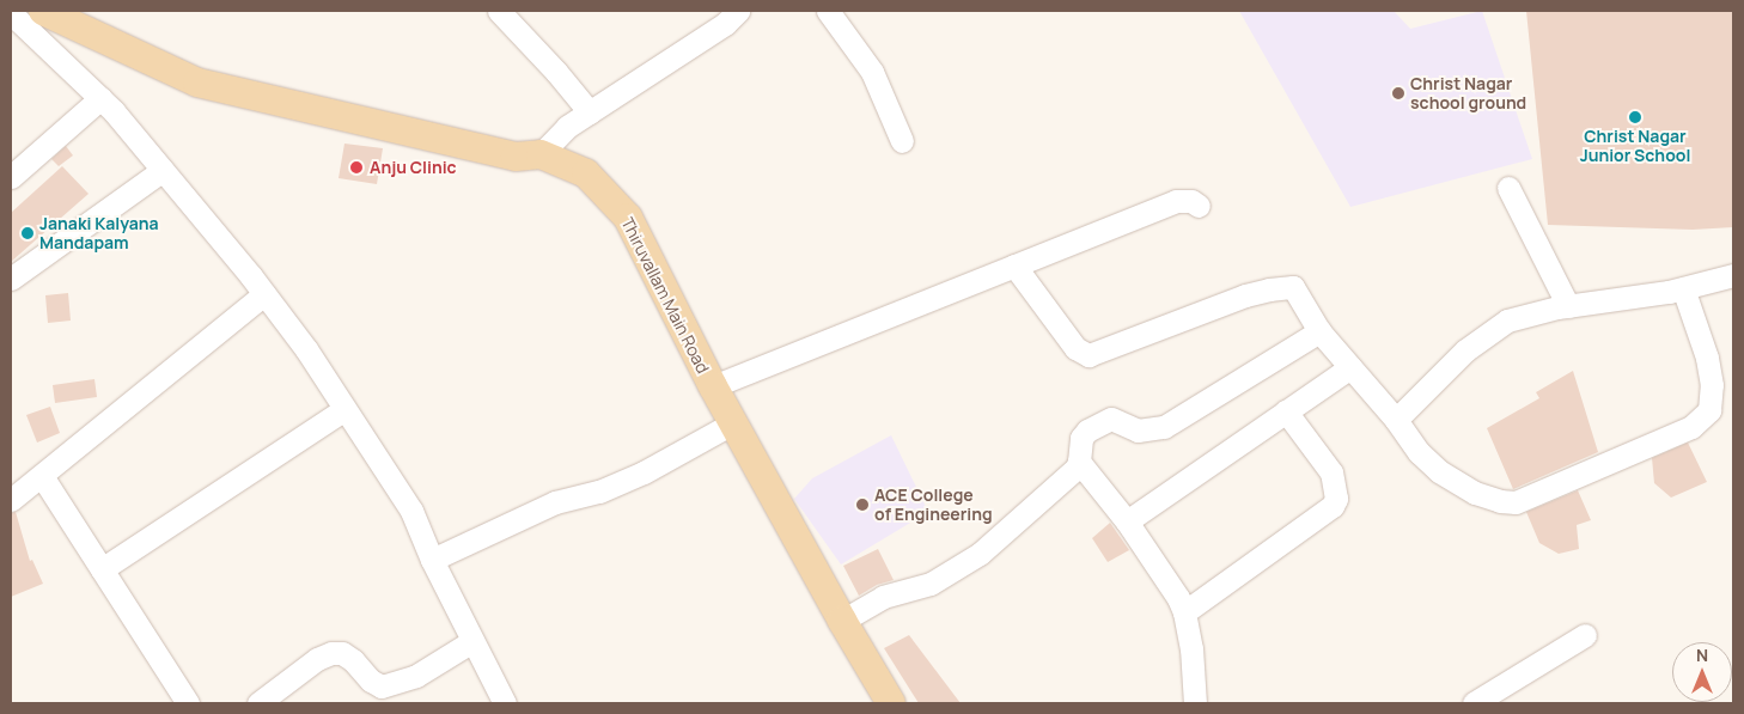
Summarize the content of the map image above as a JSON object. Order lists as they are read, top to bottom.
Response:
{
  "streets": {
    "main road": ["Thiruvallam Main Road"]
  },
  "places": [
    "Christ Nagar school ground",
    "Christ Nagar Junior School",
    "Anju Clinic",
    "Janaki Kalyana Mandapam",
    "ACE College of Engineering"
  ],
  "north": "top"
}
